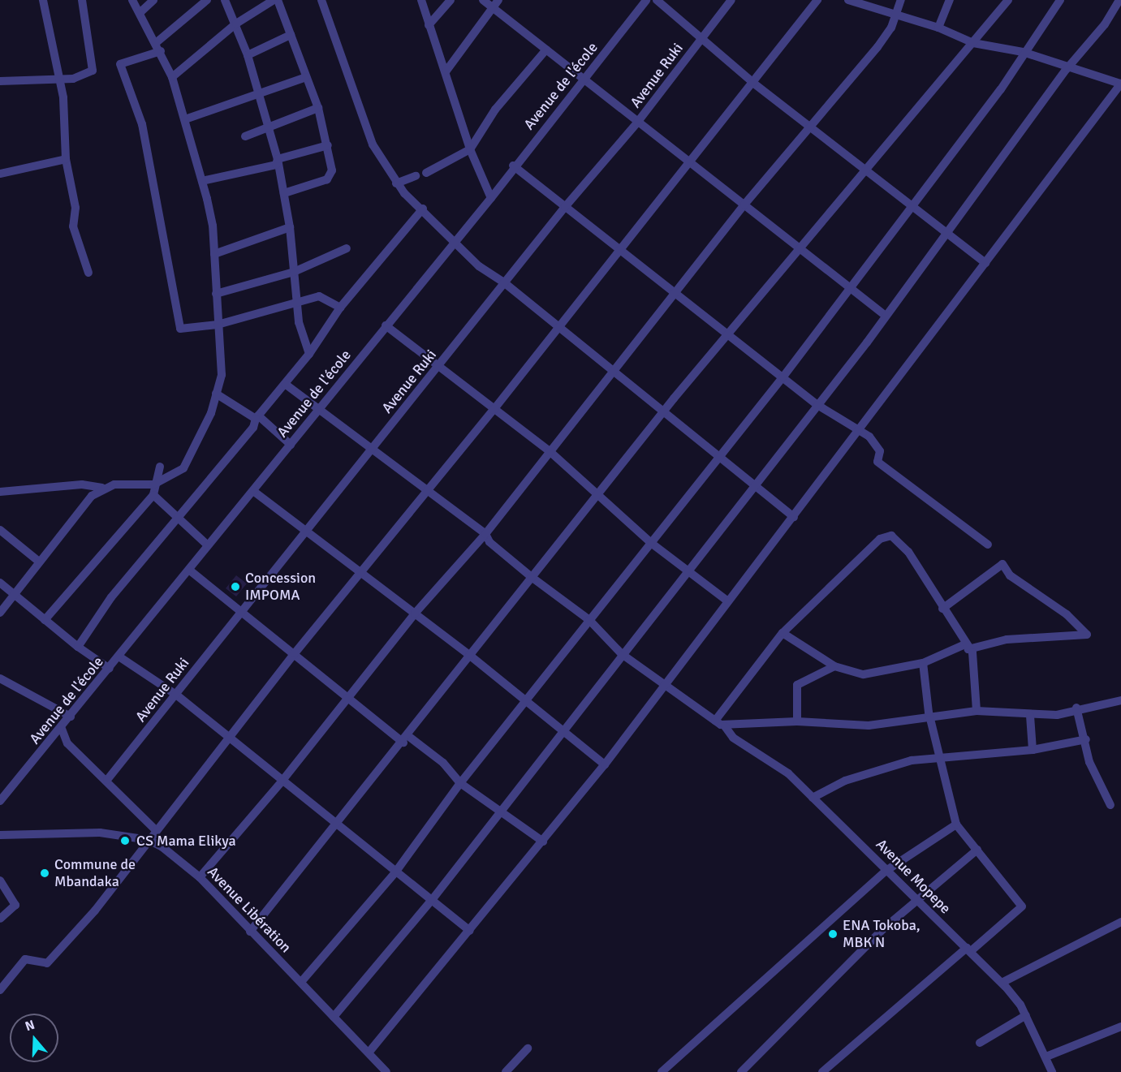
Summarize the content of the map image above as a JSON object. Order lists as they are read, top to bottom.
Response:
{
  "streets": {
    "street": [
      "Avenue Ruki",
      "Avenue de l'école",
      "Avenue Mopepe",
      "Avenue Libération"
    ]
  },
  "crossings": [
    ["Avenue Ruki", "Avenue Mopepe"],
    ["Avenue de l'école", "Avenue Mopepe"]
  ],
  "places": [
    "Concession IMPOMA",
    "CS Mama Elikya",
    "Commune de Mbandaka",
    "ENA Tokoba, MBK N"
  ],
  "north": "top"
}
